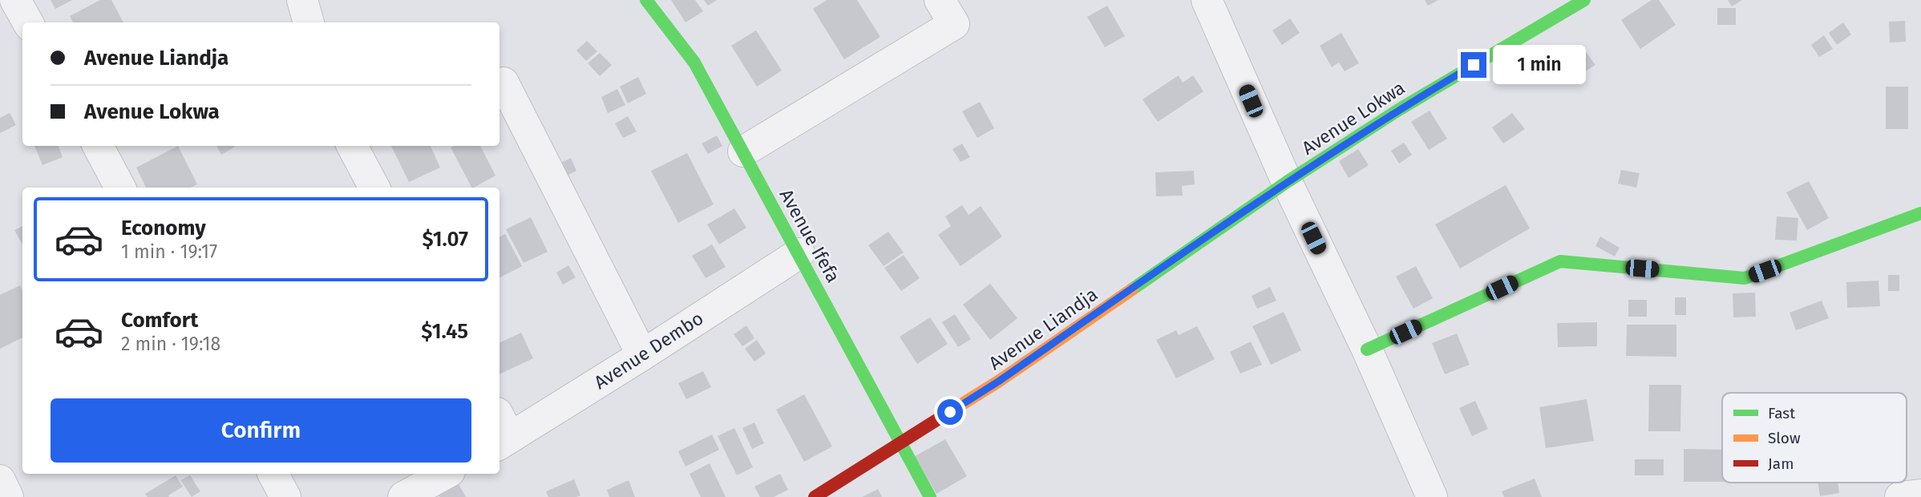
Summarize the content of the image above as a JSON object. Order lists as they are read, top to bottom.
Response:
{
  "streets": {
    "street": [
      "Avenue Lokwa",
      "Avenue Ifefa",
      "Avenue Liandja",
      "Avenue Dembo"
    ]
  },
  "crossings": [
    ["Avenue Lokwa", "Avenue Liandja"],
    ["Avenue Ifefa", "Avenue Liandja"],
    ["Avenue Ifefa", "Avenue Dembo"]
  ],
  "legend": ["Fast", "Slow", "Jam"],
  "page": {
    "banner": ["Avenue Liandja", "Avenue Lokwa"],
    "bubble": "1 min",
    "list": [
      {
        "name": "Economy",
        "note": "1 min · 19:17",
        "value": "$1.07"
      },
      {
        "name": "Comfort",
        "note": "2 min · 19:18",
        "value": "$1.45"
      }
    ],
    "buttons": "Confirm"
  }
}
